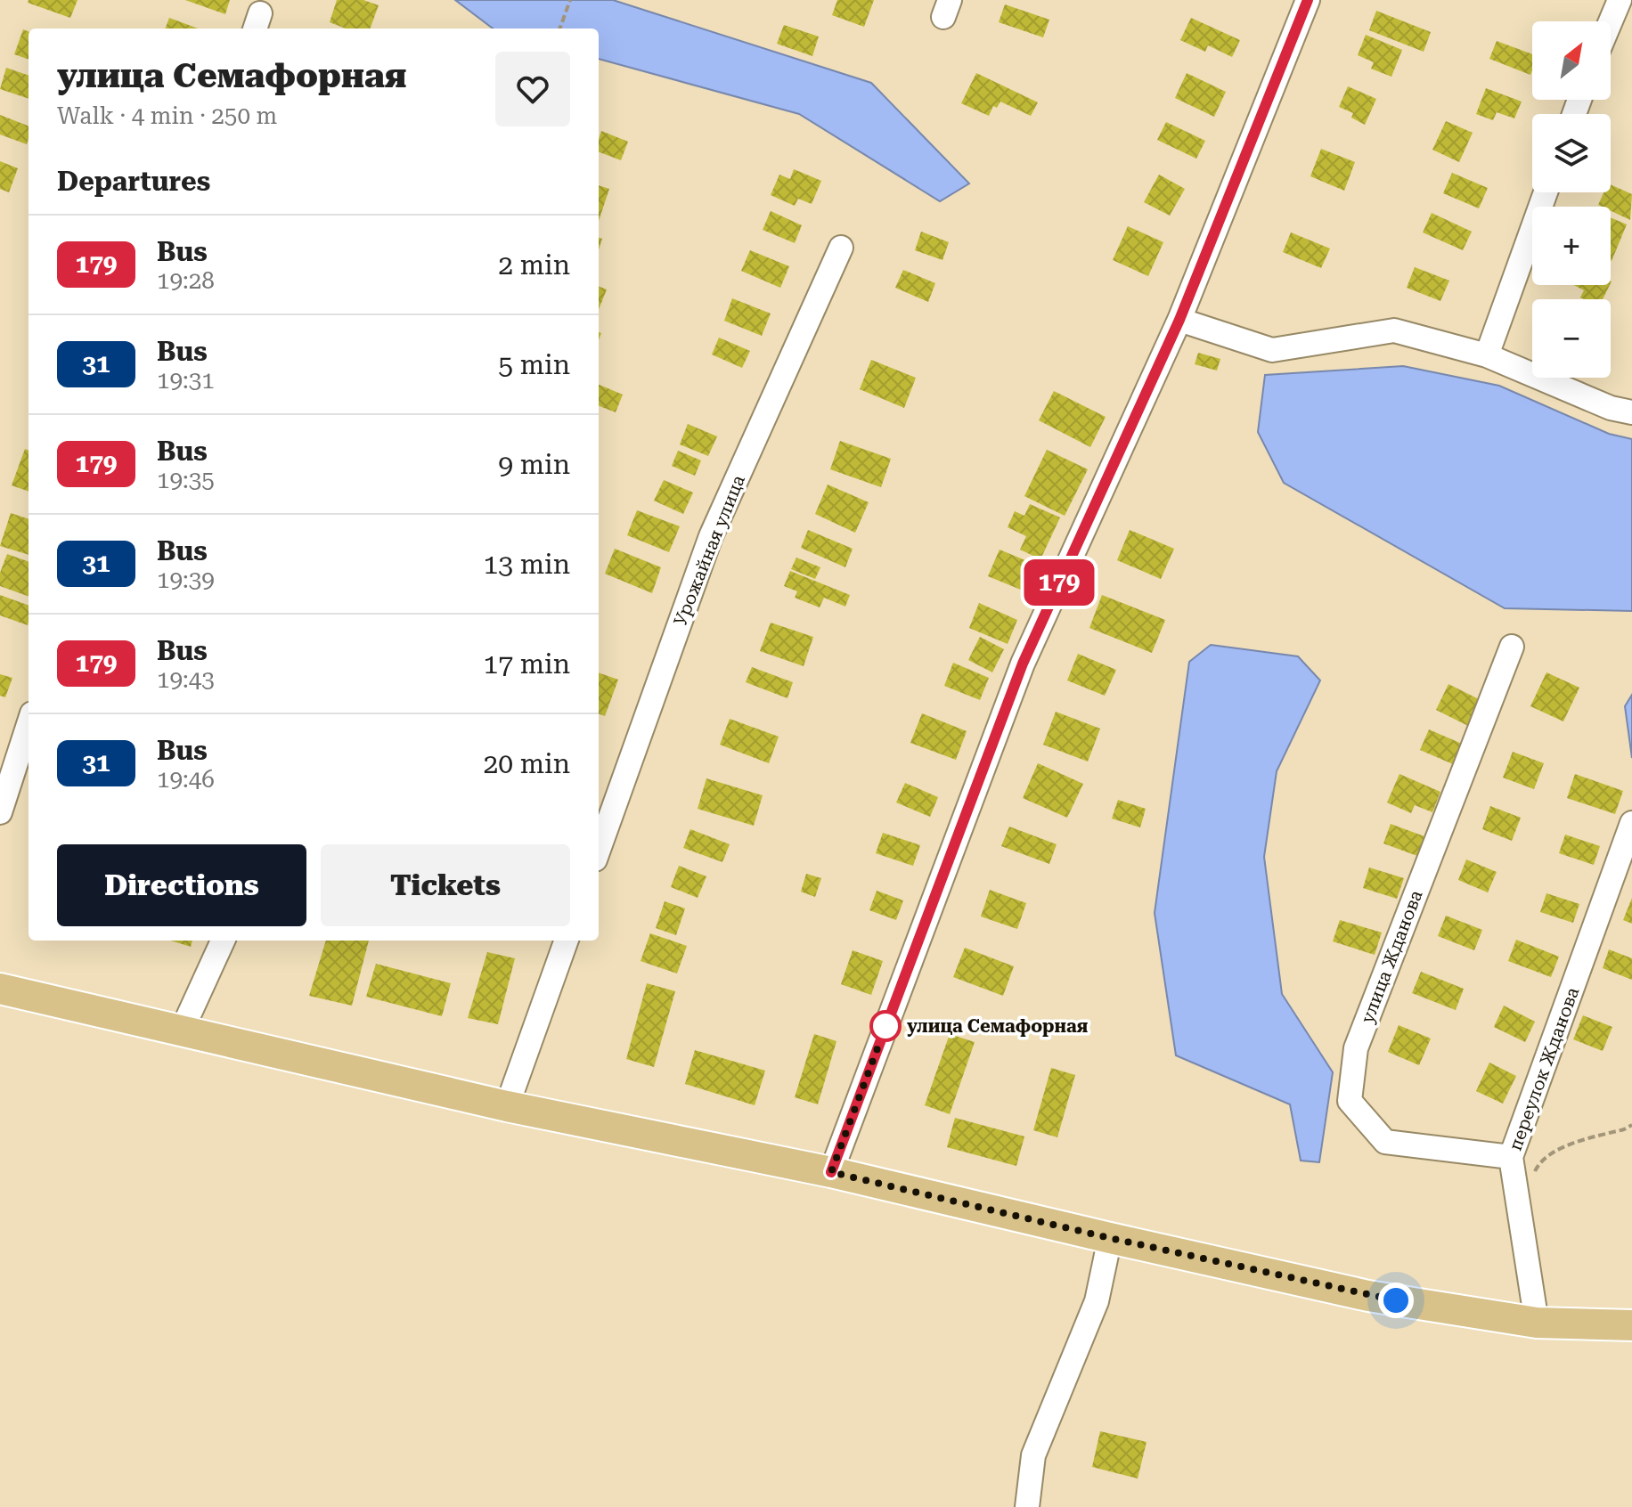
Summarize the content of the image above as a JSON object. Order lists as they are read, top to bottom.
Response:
{
  "streets": {
    "street": ["Урожайная улица", "улица Жданова", "переулок Жданова"]
  },
  "crossings": [
    ["улица Жданова", "переулок Жданова"]
  ],
  "places": ["улица Семафорная"],
  "lines": ["bus line 179"],
  "north": "top right",
  "page": {
    "on_map": "179",
    "map_buttons": ["+", "−"],
    "heading": [
      ["улица Семафорная", "Walk · 4 min · 250 m"],
      "Departures"
    ],
    "list": [
      {
        "mark": "179",
        "name": "Bus",
        "note": "19:28",
        "value": "2 min"
      },
      {
        "mark": "31",
        "name": "Bus",
        "note": "19:31",
        "value": "5 min"
      },
      {
        "mark": "179",
        "name": "Bus",
        "note": "19:35",
        "value": "9 min"
      },
      {
        "mark": "31",
        "name": "Bus",
        "note": "19:39",
        "value": "13 min"
      },
      {
        "mark": "179",
        "name": "Bus",
        "note": "19:43",
        "value": "17 min"
      },
      {
        "mark": "31",
        "name": "Bus",
        "note": "19:46",
        "value": "20 min"
      }
    ],
    "buttons": ["Directions", "Tickets"]
  }
}
